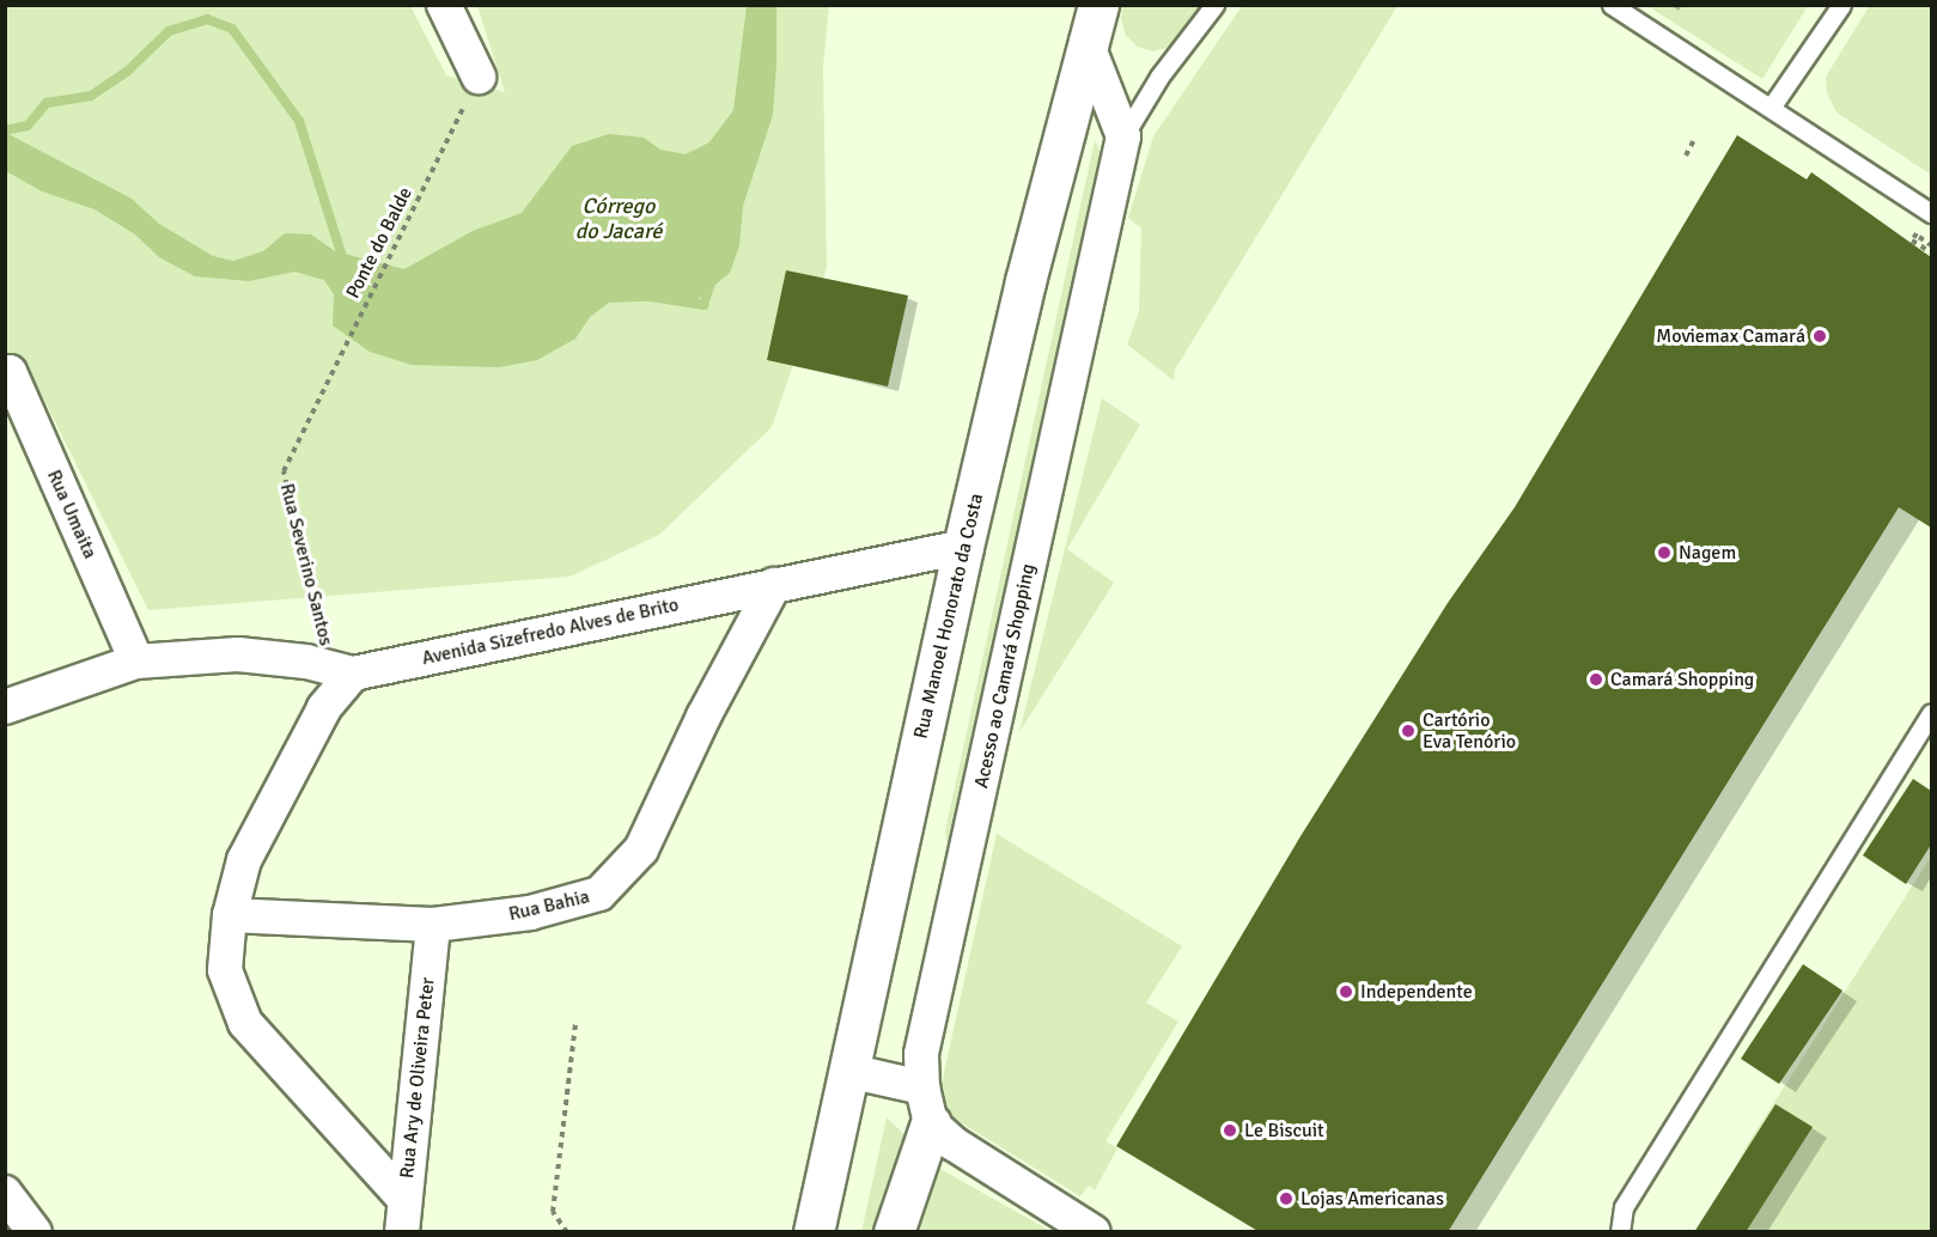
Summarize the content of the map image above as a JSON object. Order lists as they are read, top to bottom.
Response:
{
  "streets": {
    "street": [
      "Rua Umaita",
      "Rua Manoel Honorato da Costa",
      "Avenida Sizefredo Alves de Brito",
      "Acesso ao Camará Shopping",
      "Rua Bahia",
      "Rua Ary de Oliveira Peter"
    ],
    "path": ["Ponte do Balde", "Rua Severino Santos"]
  },
  "crossings": [
    ["Ponte do Balde", "Rua Severino Santos"],
    ["Rua Umaita", "Avenida Sizefredo Alves de Brito"],
    ["Rua Severino Santos", "Avenida Sizefredo Alves de Brito"],
    ["Rua Manoel Honorato da Costa", "Avenida Sizefredo Alves de Brito"],
    ["Avenida Sizefredo Alves de Brito", "Rua Bahia"],
    ["Rua Bahia", "Rua Ary de Oliveira Peter"]
  ],
  "water": ["Córrego do Jacaré"],
  "places": [
    "Moviemax Camará",
    "Nagem",
    "Camará Shopping",
    "Cartório Eva Tenório",
    "Independente",
    "Le Biscuit",
    "Lojas Americanas"
  ]
}
